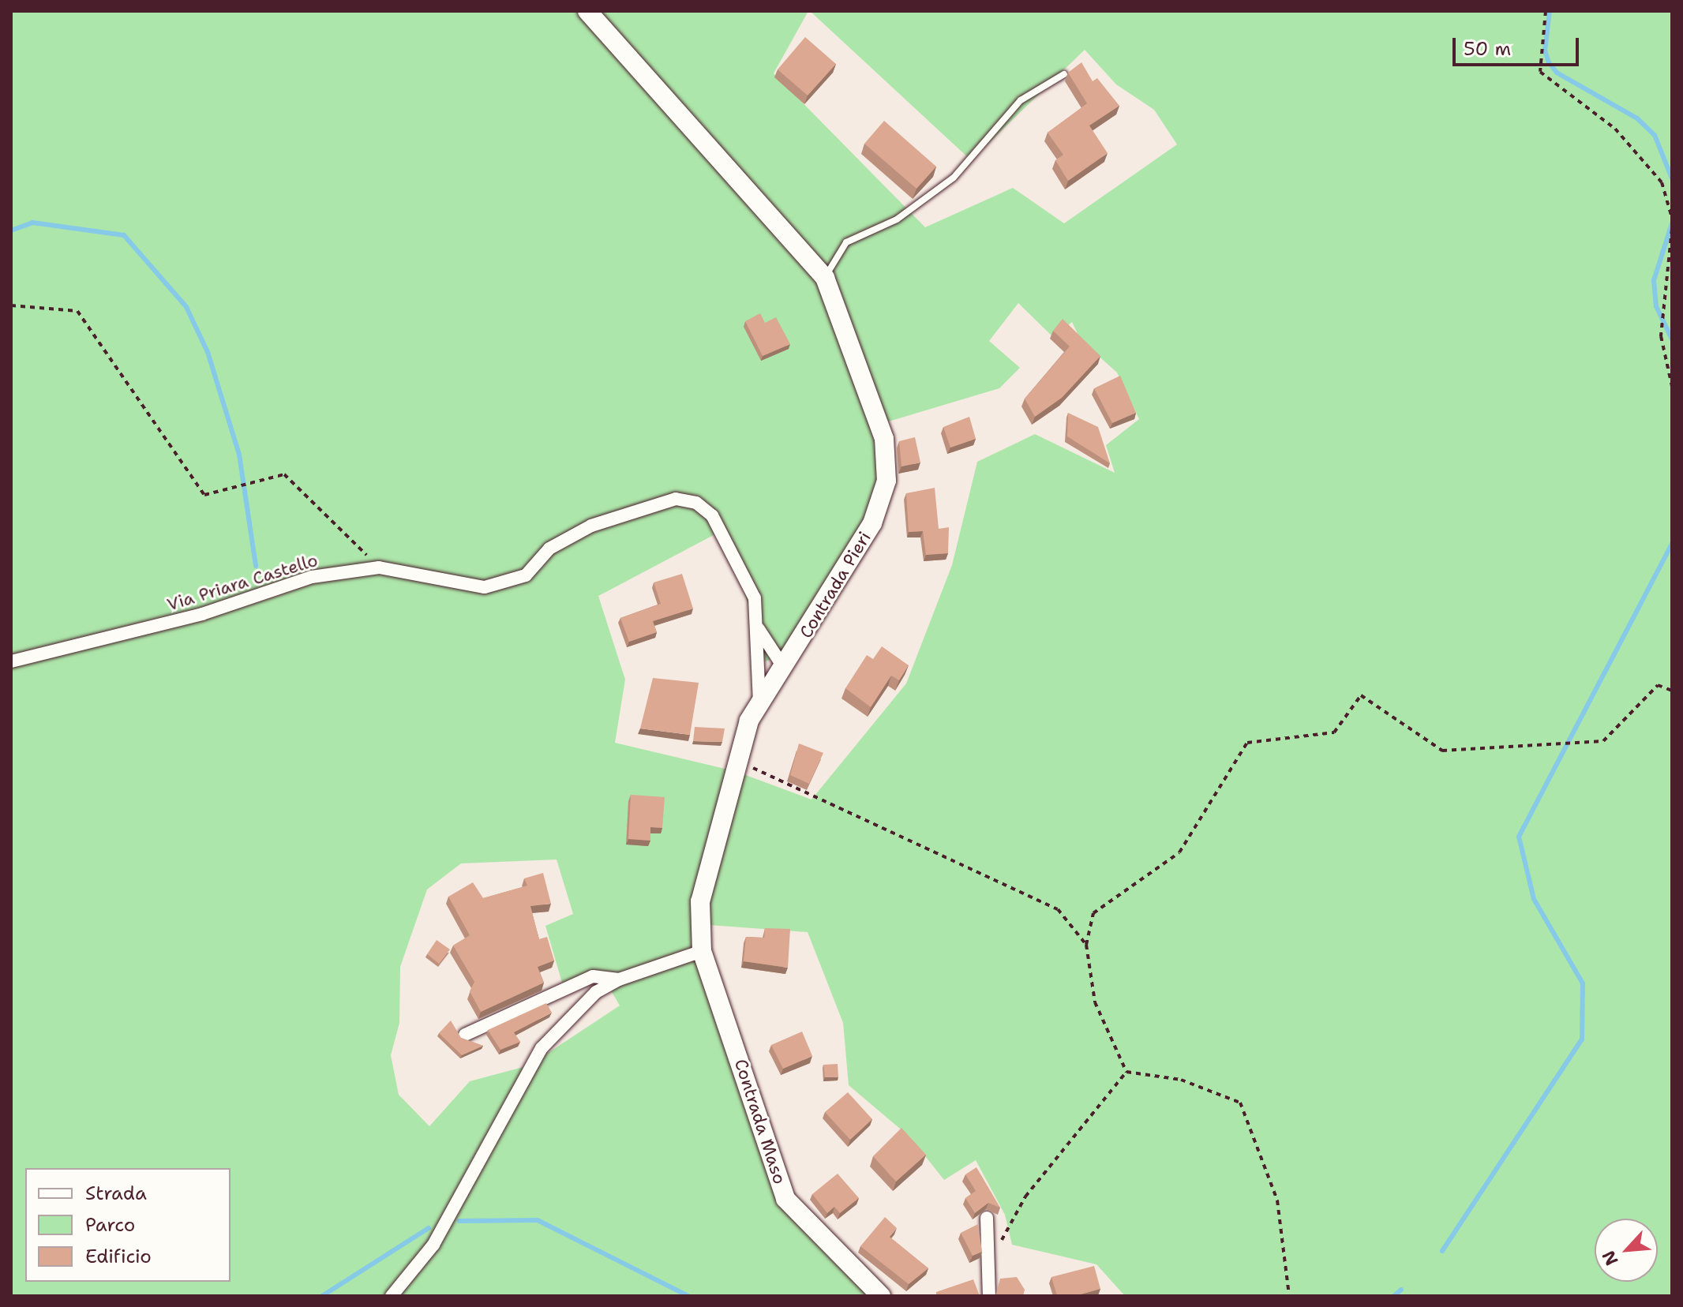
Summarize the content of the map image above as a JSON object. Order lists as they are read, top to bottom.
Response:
{
  "streets": {
    "street": ["Via Priara Castello", "Contrada Pieri", "Contrada Maso"]
  },
  "crossings": [
    ["Via Priara Castello", "Contrada Pieri"],
    ["Contrada Pieri", "Contrada Maso"]
  ],
  "legend": ["Strada", "Parco", "Edificio"],
  "scale_bar": "50 m",
  "north": "bottom left"
}
